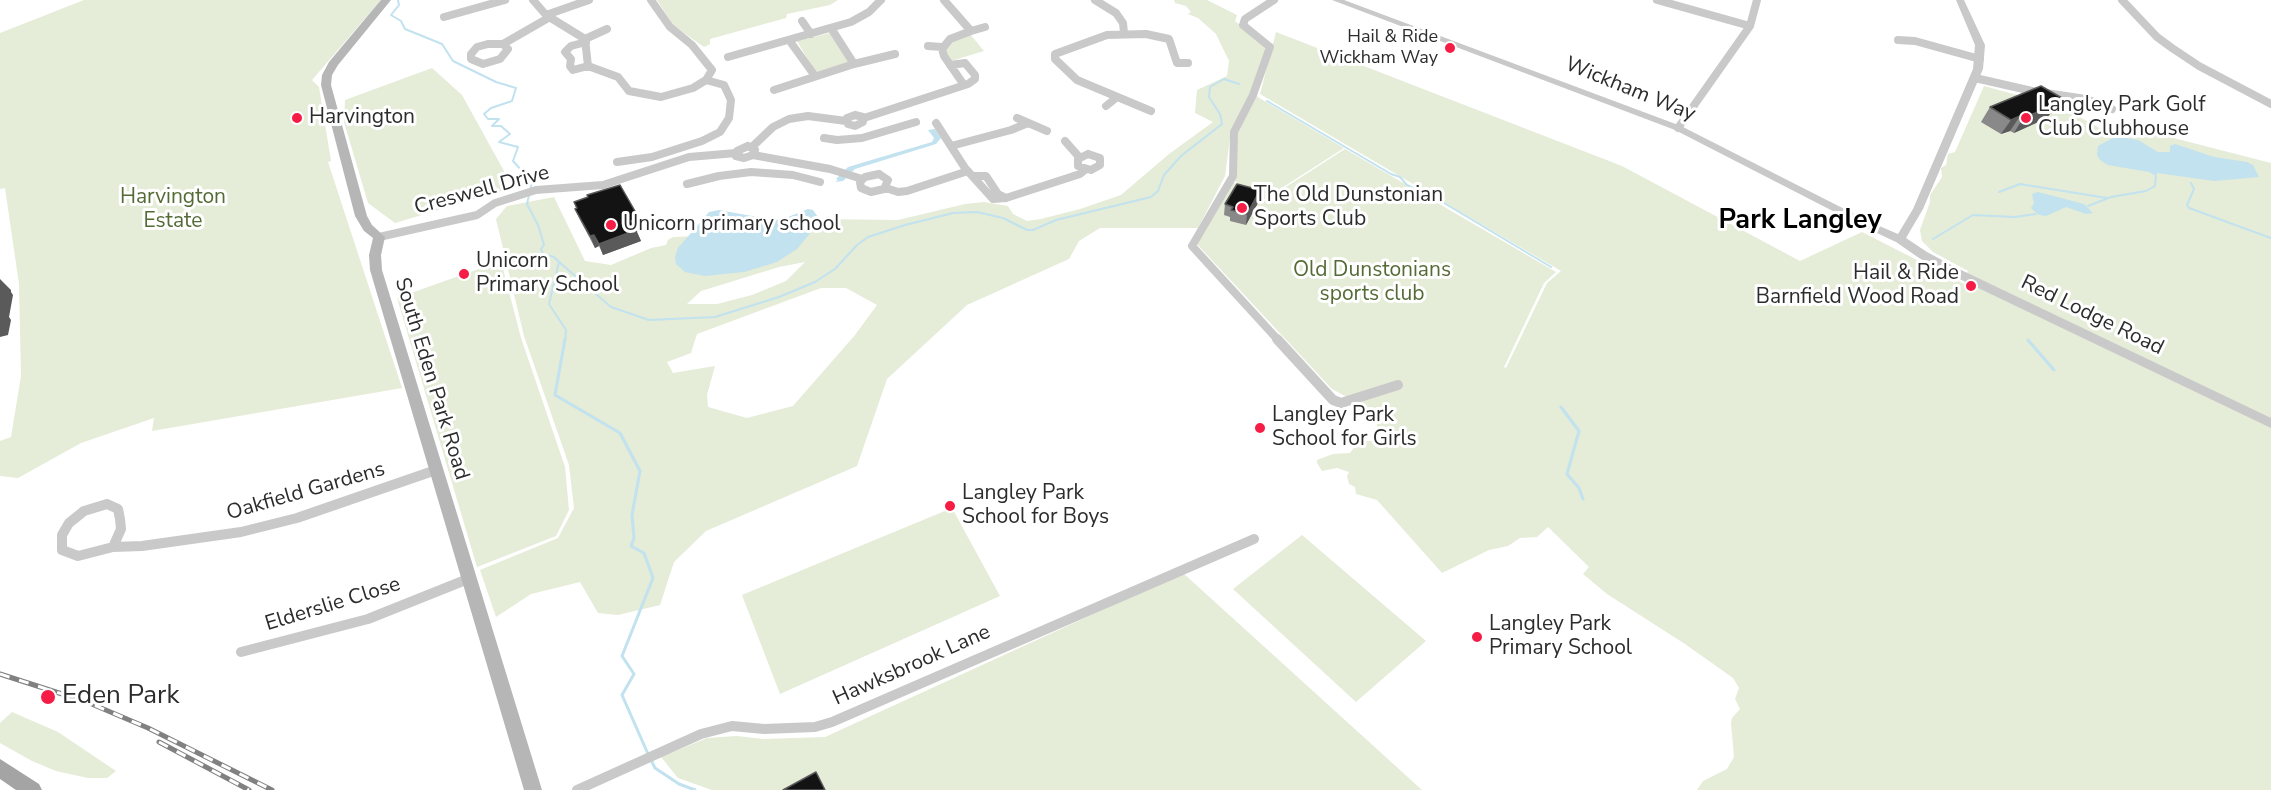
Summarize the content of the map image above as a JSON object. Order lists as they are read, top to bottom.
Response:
{
  "streets": {
    "main road": ["South Eden Park Road"],
    "street": [
      "Wickham Way",
      "Creswell Drive",
      "Red Lodge Road",
      "Oakfield Gardens",
      "Elderslie Close",
      "Hawksbrook Lane"
    ]
  },
  "crossings": [
    ["Wickham Way", "Red Lodge Road"],
    ["Creswell Drive", "South Eden Park Road"],
    ["South Eden Park Road", "Oakfield Gardens"],
    ["South Eden Park Road", "Elderslie Close"]
  ],
  "districts": ["Park Langley"],
  "parks": ["Harvington Estate", "Old Dunstonians sports club"],
  "places": [
    "Hail & Ride Wickham Way",
    "Harvington",
    "Langley Park Golf Club Clubhouse",
    "The Old Dunstonian Sports Club",
    "Unicorn primary school",
    "Unicorn Primary School",
    "Hail & Ride Barnfield Wood Road",
    "Langley Park School for Girls",
    "Langley Park School for Boys",
    "Langley Park Primary School",
    "Eden Park"
  ]
}
